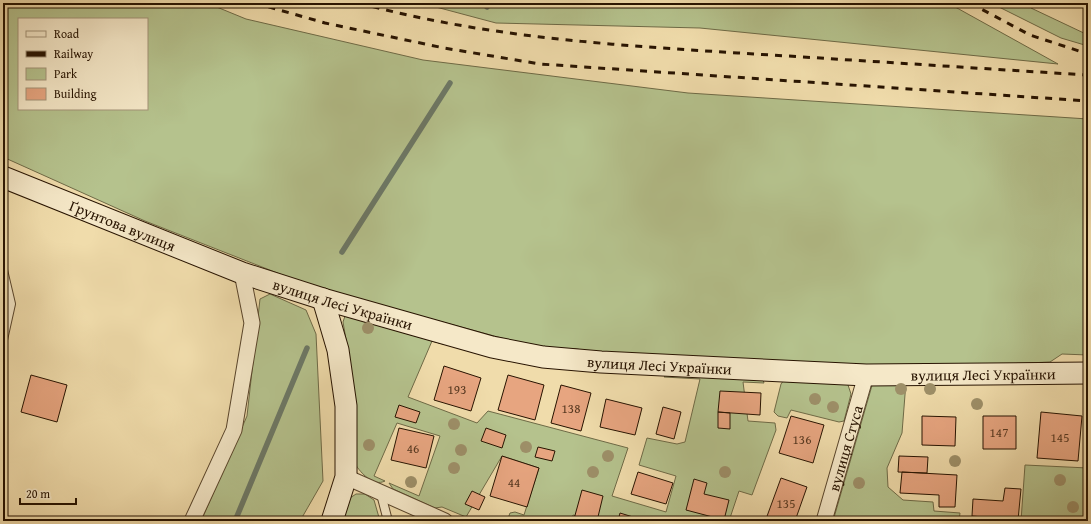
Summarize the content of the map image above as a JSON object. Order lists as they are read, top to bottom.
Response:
{
  "streets": {
    "street": ["Ґрунтова вулиця", "вулиця Лесі Українки", "вулиця Стуса"]
  },
  "crossings": [
    ["Ґрунтова вулиця", "вулиця Лесі Українки"],
    ["вулиця Лесі Українки", "вулиця Стуса"]
  ],
  "house_numbers": [
    "193",
    "138",
    "147",
    "145",
    "136",
    "46",
    "44",
    "135"
  ],
  "legend": [
    "Road",
    "Railway",
    "Park",
    "Building"
  ],
  "scale_bar": "20 m"
}
